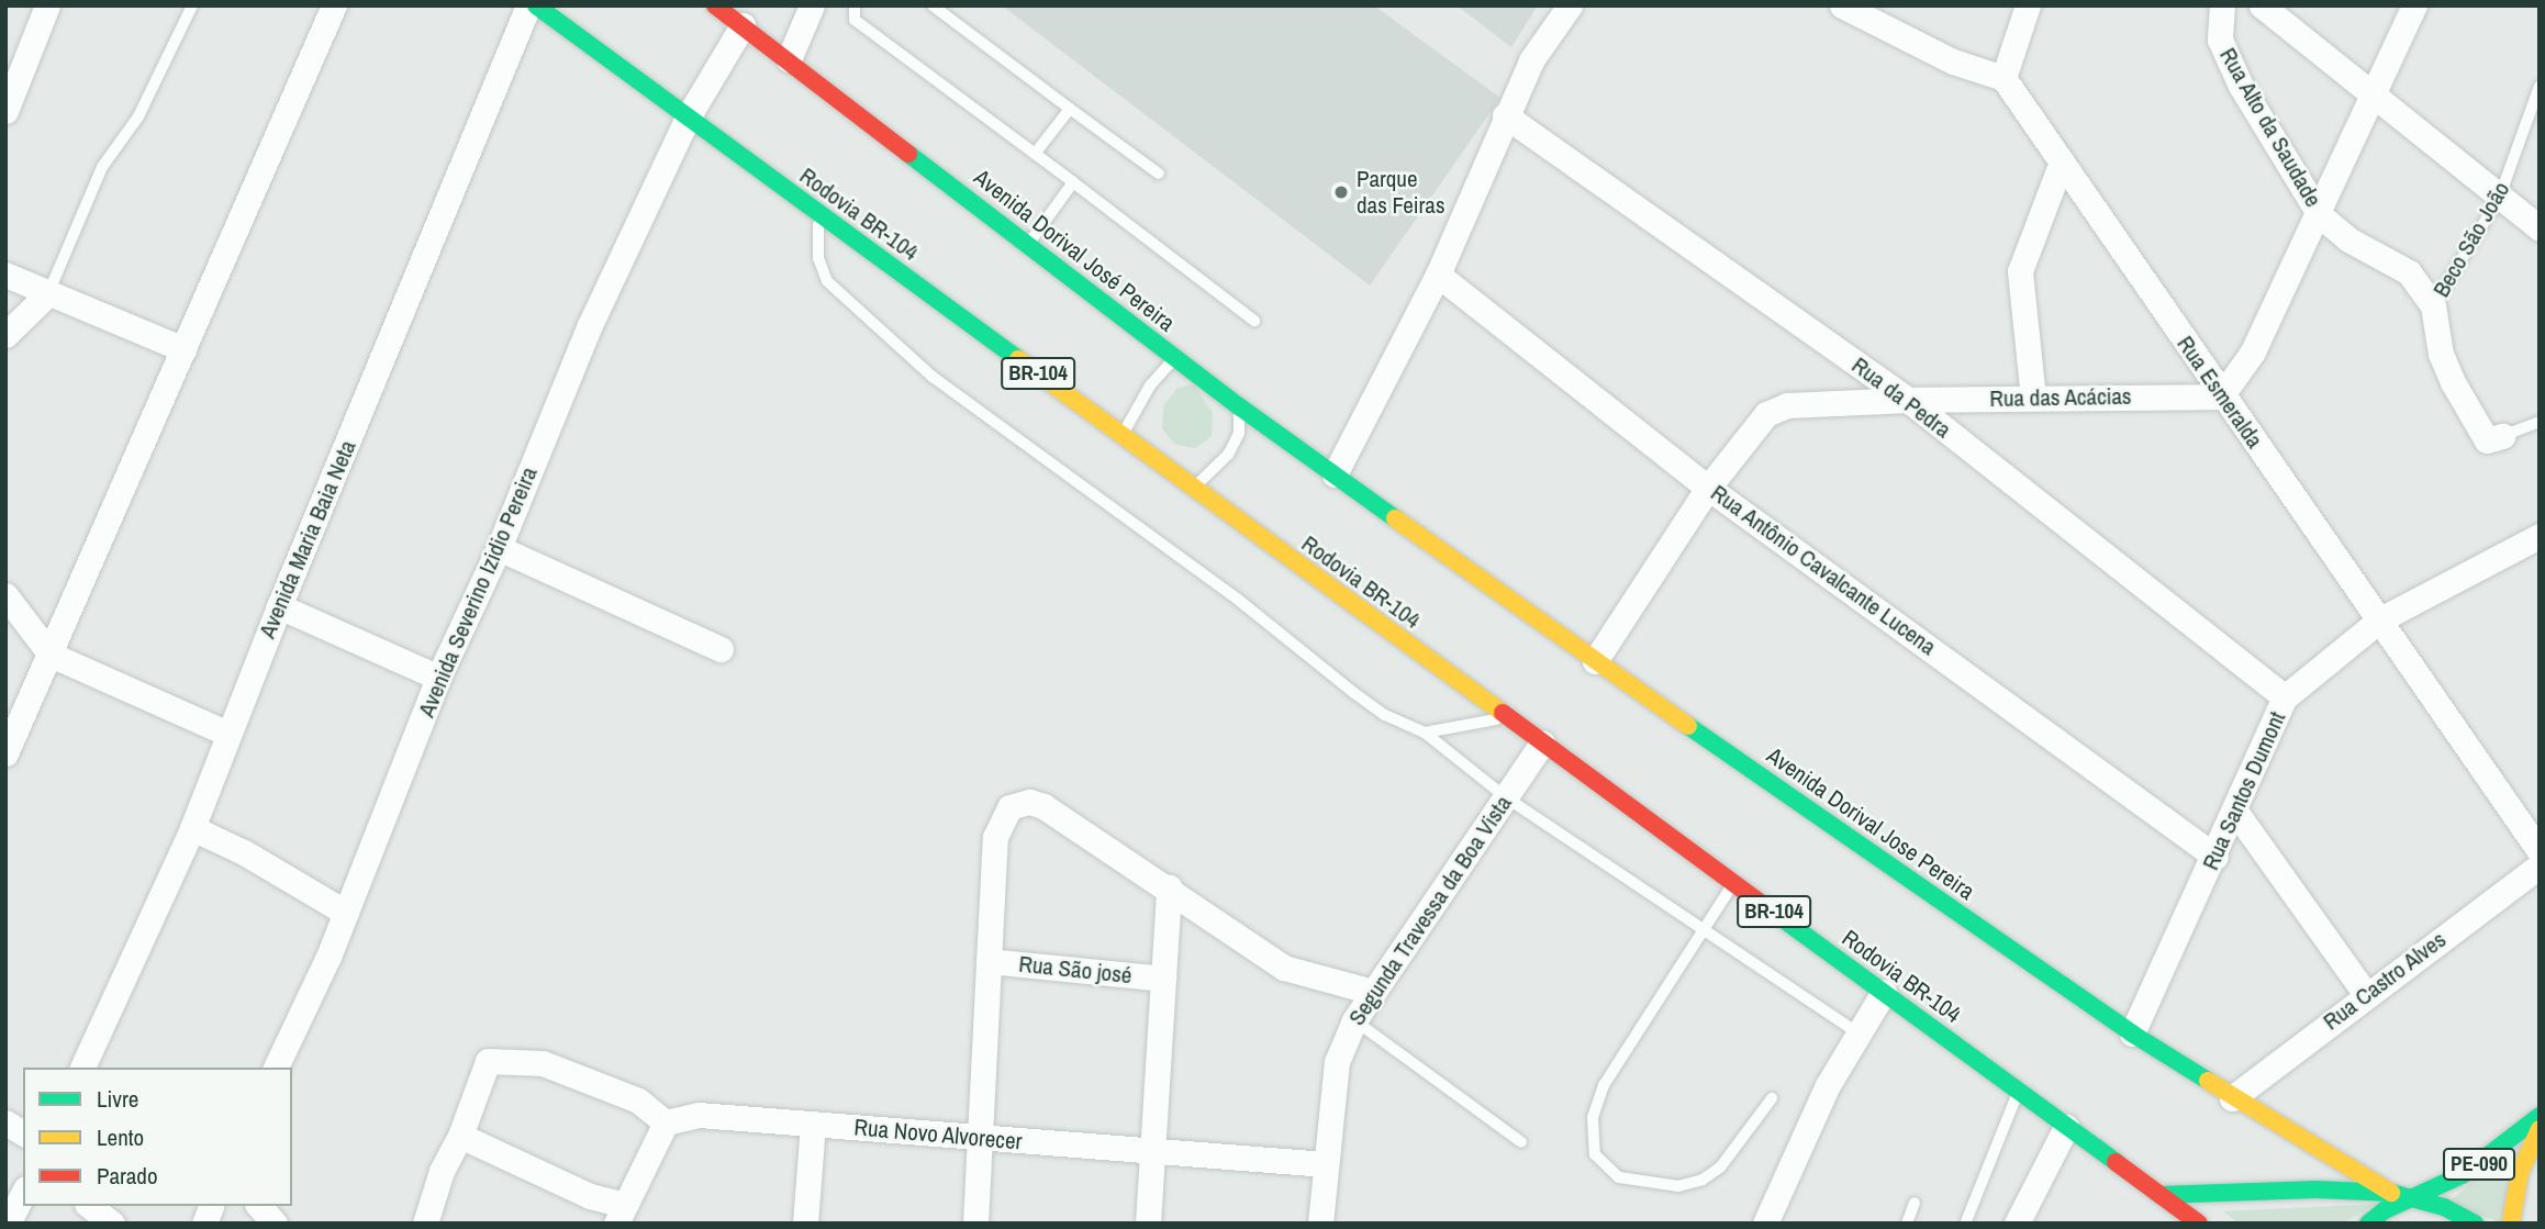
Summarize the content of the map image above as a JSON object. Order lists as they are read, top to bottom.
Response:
{
  "streets": {
    "main road": [
      "Rodovia BR-104",
      "Avenida Dorival José Pereira",
      "BR-104",
      "Avenida Dorival Jose Pereira",
      "PE-090"
    ],
    "street": [
      "Rua Alto da Saudade",
      "Rua Esmeralda",
      "Rua da Pedra",
      "Rua das Acácias",
      "Avenida Maria Baia Neta",
      "Rua Antônio Cavalcante Lucena",
      "Avenida Severino Izidio Pereira",
      "Rua Santos Dumont",
      "Segunda Travessa da Boa Vista",
      "Rua São josé",
      "Rua Castro Alves",
      "Rua Novo Alvorecer"
    ],
    "lane": ["Beco São João"]
  },
  "crossings": [
    ["Rua Alto da Saudade", "Beco São João"],
    ["Rodovia BR-104", "Avenida Severino Izidio Pereira"],
    ["Rodovia BR-104", "Segunda Travessa da Boa Vista"],
    ["Avenida Dorival José Pereira", "Avenida Severino Izidio Pereira"],
    ["Avenida Dorival José Pereira", "Avenida Dorival Jose Pereira"],
    ["Rua Esmeralda", "Rua das Acácias"],
    ["Rua Esmeralda", "Rua Santos Dumont"],
    ["Rua da Pedra", "Rua das Acácias"],
    ["Rua da Pedra", "Rua Santos Dumont"],
    ["Rua das Acácias", "Rua Antônio Cavalcante Lucena"],
    ["Rua das Acácias", "Avenida Dorival Jose Pereira"],
    ["Rua Antônio Cavalcante Lucena", "Rua Santos Dumont"],
    ["Rua Santos Dumont", "Avenida Dorival Jose Pereira"],
    ["Avenida Dorival Jose Pereira", "Rua Castro Alves"],
    ["Segunda Travessa da Boa Vista", "Rua Novo Alvorecer"]
  ],
  "places": ["Parque das Feiras"],
  "legend": ["Livre", "Lento", "Parado"]
}
